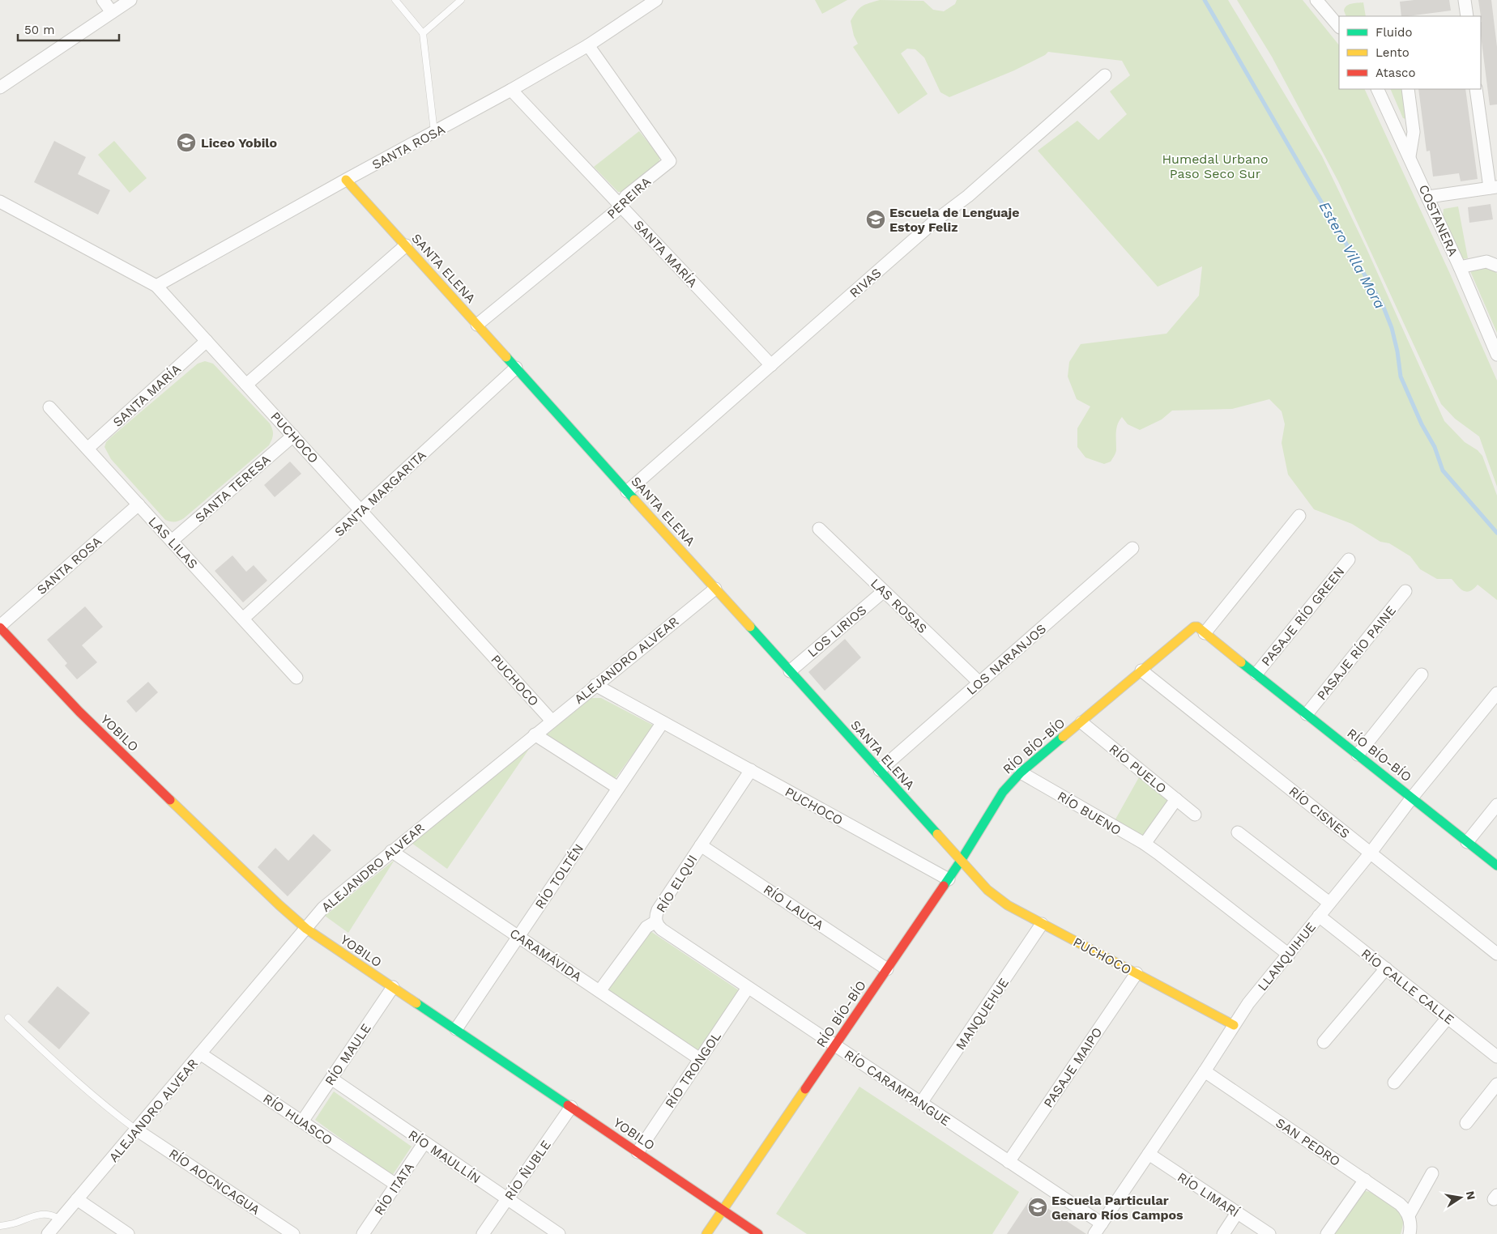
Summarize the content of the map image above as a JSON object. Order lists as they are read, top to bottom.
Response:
{
  "streets": {
    "street": [
      "SANTA ROSA",
      "PEREIRA",
      "COSTANERA",
      "SANTA MARÍA",
      "SANTA ELENA",
      "RIVAS",
      "PUCHOCO",
      "SANTA TERESA",
      "SANTA MARGARITA",
      "LAS LILAS",
      "LAS ROSAS",
      "PASAJE RÍO GREEN",
      "LOS LIRIOS",
      "PASAJE RÍO PAINE",
      "LOS NARANJOS",
      "ALEJANDRO ALVEAR",
      "YOBILO",
      "RÍO BÍO-BÍO",
      "RÍO PUELO",
      "RÍO CISNES",
      "RÍO BUENO",
      "RÍO TOLTÉN",
      "RÍO ELQUI",
      "RÍO LAUCA",
      "CARAMÁVIDA",
      "LLANQUIHUE",
      "RÍO CALLE CALLE",
      "MANQUEHUE",
      "RÍO MAULE",
      "PASAJE MAIPO",
      "RÍO TRONGOL",
      "RÍO CARAMPANGUE",
      "RÍO HUASCO",
      "SAN PEDRO",
      "RÍO MAULLÍN",
      "RÍO ÑUBLE",
      "RÍO AOCNCAGUA",
      "RÍO ITATA",
      "RÍO LIMARÍ"
    ]
  },
  "crossings": [
    ["SANTA ROSA", "PEREIRA"],
    ["SANTA ROSA", "SANTA MARÍA"],
    ["SANTA ROSA", "SANTA ELENA"],
    ["SANTA ROSA", "PUCHOCO"],
    ["SANTA ROSA", "LAS LILAS"],
    ["SANTA ROSA", "YOBILO"],
    ["PEREIRA", "SANTA MARÍA"],
    ["PEREIRA", "SANTA ELENA"],
    ["SANTA MARÍA", "RIVAS"],
    ["SANTA MARÍA", "PUCHOCO"],
    ["SANTA MARÍA", "LAS LILAS"],
    ["SANTA ELENA", "RIVAS"],
    ["SANTA ELENA", "PUCHOCO"],
    ["SANTA ELENA", "SANTA MARGARITA"],
    ["SANTA ELENA", "LOS LIRIOS"],
    ["SANTA ELENA", "LOS NARANJOS"],
    ["SANTA ELENA", "ALEJANDRO ALVEAR"],
    ["SANTA ELENA", "RÍO BÍO-BÍO"],
    ["PUCHOCO", "SANTA TERESA"],
    ["PUCHOCO", "SANTA MARGARITA"],
    ["PUCHOCO", "ALEJANDRO ALVEAR"],
    ["PUCHOCO", "RÍO BÍO-BÍO"],
    ["PUCHOCO", "RÍO TOLTÉN"],
    ["PUCHOCO", "RÍO ELQUI"],
    ["PUCHOCO", "LLANQUIHUE"],
    ["PUCHOCO", "MANQUEHUE"],
    ["PUCHOCO", "PASAJE MAIPO"],
    ["SANTA TERESA", "LAS LILAS"],
    ["SANTA MARGARITA", "LAS LILAS"],
    ["LAS ROSAS", "LOS LIRIOS"],
    ["LAS ROSAS", "LOS NARANJOS"],
    ["PASAJE RÍO GREEN", "RÍO BÍO-BÍO"],
    ["PASAJE RÍO PAINE", "RÍO BÍO-BÍO"],
    ["ALEJANDRO ALVEAR", "YOBILO"],
    ["ALEJANDRO ALVEAR", "CARAMÁVIDA"],
    ["ALEJANDRO ALVEAR", "RÍO HUASCO"],
    ["ALEJANDRO ALVEAR", "RÍO AOCNCAGUA"],
    ["YOBILO", "RÍO BÍO-BÍO"],
    ["YOBILO", "RÍO TOLTÉN"],
    ["YOBILO", "RÍO MAULE"],
    ["YOBILO", "RÍO TRONGOL"],
    ["YOBILO", "RÍO ÑUBLE"],
    ["RÍO BÍO-BÍO", "RÍO PUELO"],
    ["RÍO BÍO-BÍO", "RÍO CISNES"],
    ["RÍO BÍO-BÍO", "RÍO BUENO"],
    ["RÍO BÍO-BÍO", "RÍO LAUCA"],
    ["RÍO BÍO-BÍO", "LLANQUIHUE"],
    ["RÍO BÍO-BÍO", "RÍO CARAMPANGUE"],
    ["RÍO CISNES", "LLANQUIHUE"],
    ["RÍO BUENO", "LLANQUIHUE"],
    ["RÍO TOLTÉN", "CARAMÁVIDA"],
    ["RÍO ELQUI", "RÍO LAUCA"],
    ["RÍO ELQUI", "CARAMÁVIDA"],
    ["RÍO ELQUI", "RÍO CARAMPANGUE"],
    ["CARAMÁVIDA", "RÍO TRONGOL"],
    ["LLANQUIHUE", "RÍO CALLE CALLE"],
    ["LLANQUIHUE", "RÍO CARAMPANGUE"],
    ["LLANQUIHUE", "SAN PEDRO"],
    ["LLANQUIHUE", "RÍO LIMARÍ"],
    ["MANQUEHUE", "RÍO CARAMPANGUE"],
    ["RÍO MAULE", "RÍO HUASCO"],
    ["RÍO MAULE", "RÍO MAULLÍN"],
    ["PASAJE MAIPO", "RÍO CARAMPANGUE"],
    ["RÍO TRONGOL", "RÍO CARAMPANGUE"],
    ["RÍO HUASCO", "RÍO ITATA"],
    ["RÍO MAULLÍN", "RÍO ÑUBLE"],
    ["RÍO MAULLÍN", "RÍO ITATA"]
  ],
  "water": ["Estero Villa Mora"],
  "parks": ["Humedal Urbano Paso Seco Sur"],
  "places": {
    "school or university": ["Liceo Yobilo", "Escuela de Lenguaje Estoy Feliz", "Escuela Particular Genaro Ríos Campos"]
  },
  "legend": ["Fluido", "Lento", "Atasco"],
  "scale_bar": "50 m",
  "north": "right"
}
